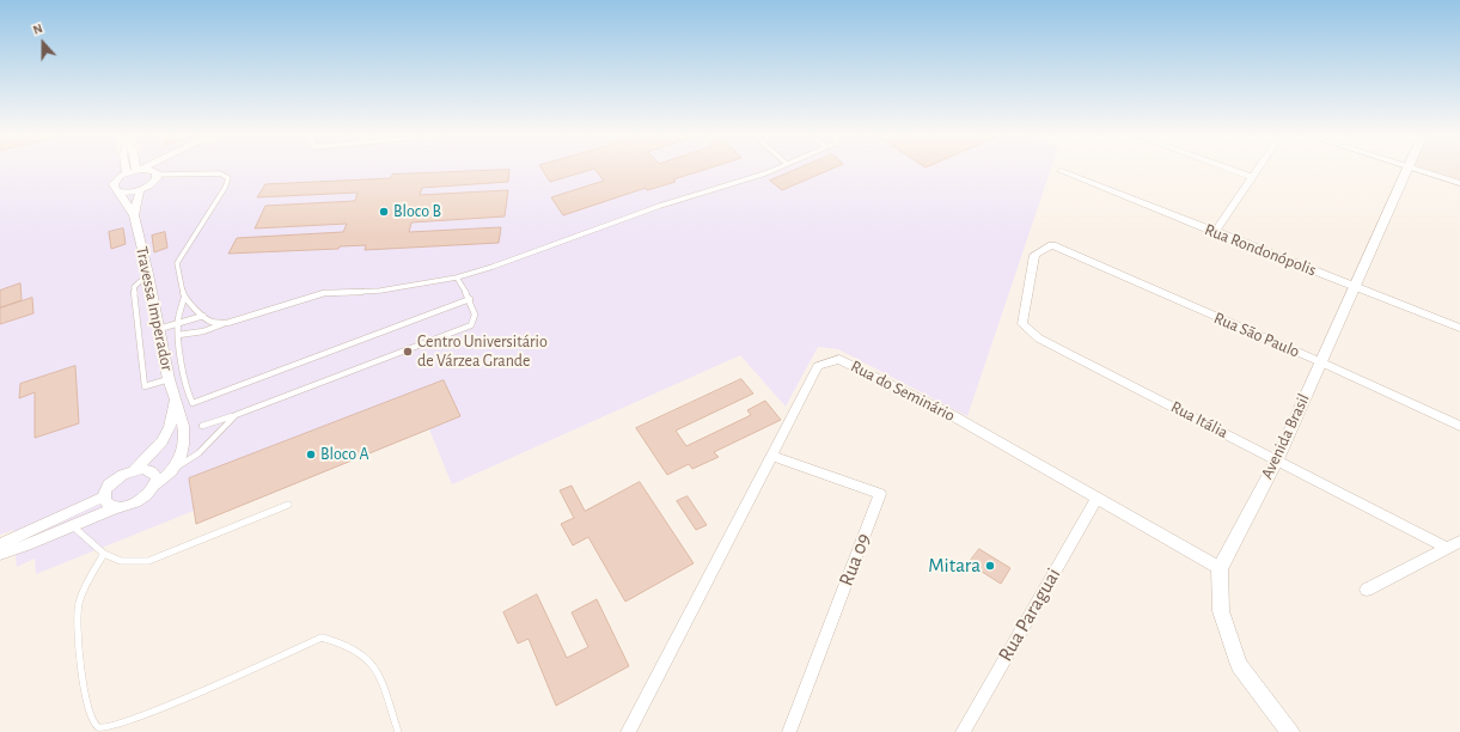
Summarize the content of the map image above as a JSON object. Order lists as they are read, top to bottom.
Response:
{
  "streets": {
    "street": [
      "Rua Rondonópolis",
      "Travessa Imperador",
      "Rua São Paulo",
      "Rua do Seminário",
      "Rua Itália",
      "Avenida Brasil",
      "Rua 09",
      "Rua Paraguai"
    ]
  },
  "crossings": [
    ["Rua Rondonópolis", "Avenida Brasil"],
    ["Rua São Paulo", "Rua Itália"],
    ["Rua São Paulo", "Avenida Brasil"],
    ["Rua do Seminário", "Avenida Brasil"],
    ["Rua do Seminário", "Rua 09"],
    ["Rua do Seminário", "Rua Paraguai"],
    ["Rua Itália", "Avenida Brasil"]
  ],
  "places": [
    "Bloco B",
    "Centro Universitário de Várzea Grande",
    "Bloco A",
    "Mitara"
  ],
  "north": "top"
}
